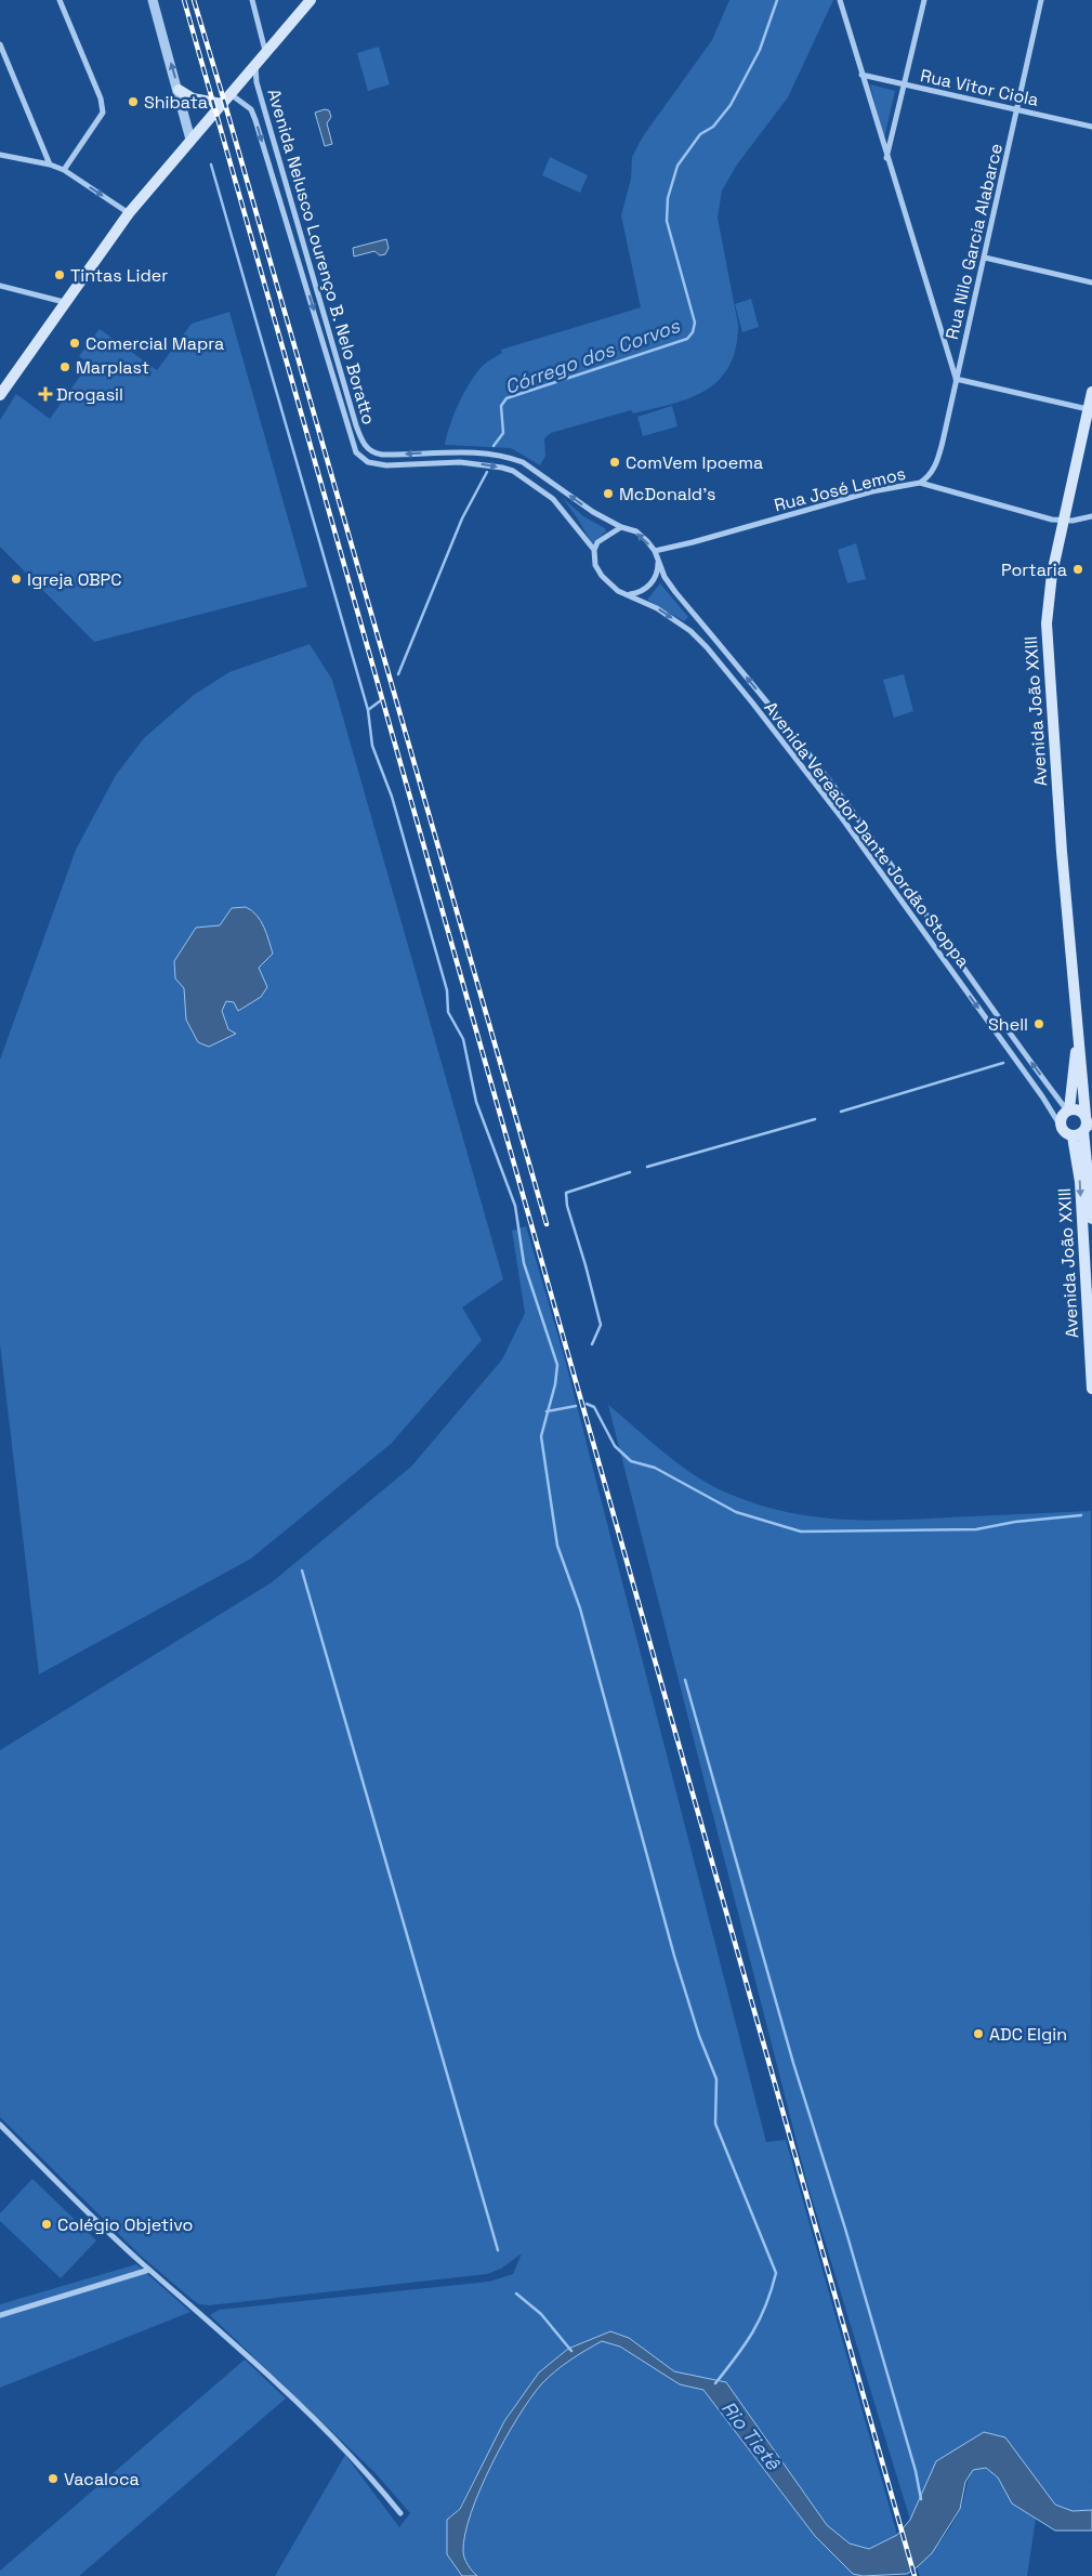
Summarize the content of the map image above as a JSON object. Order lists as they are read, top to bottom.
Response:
{
  "streets": {
    "main road": ["Avenida João XXIII"],
    "street": [
      "Rua Vitor Ciola",
      "Rua Nilo Garcia Alabarce",
      "Avenida Nelusco Lourenço B. Nelo Boratto",
      "Rua José Lemos",
      "Avenida Vereador Dante Jordão Stoppa"
    ]
  },
  "crossings": [
    ["Rua Vitor Ciola", "Rua Nilo Garcia Alabarce"],
    ["Rua Nilo Garcia Alabarce", "Rua José Lemos"],
    ["Avenida Nelusco Lourenço B. Nelo Boratto", "Avenida Vereador Dante Jordão Stoppa"],
    ["Rua José Lemos", "Avenida João XXIII"],
    ["Rua José Lemos", "Avenida Vereador Dante Jordão Stoppa"],
    ["Avenida João XXIII", "Avenida Vereador Dante Jordão Stoppa"]
  ],
  "water": ["Córrego dos Corvos", "Rio Tietê"],
  "places": {
    "other": [
      "Shibata",
      "Tintas Lider",
      "Comercial Mapra",
      "Marplast",
      "ComVem Ipoema",
      "McDonald's",
      "Portaria",
      "Igreja OBPC",
      "Shell",
      "ADC Elgin",
      "Colégio Objetivo",
      "Vacaloca"
    ],
    "health": ["Drogasil"]
  }
}
